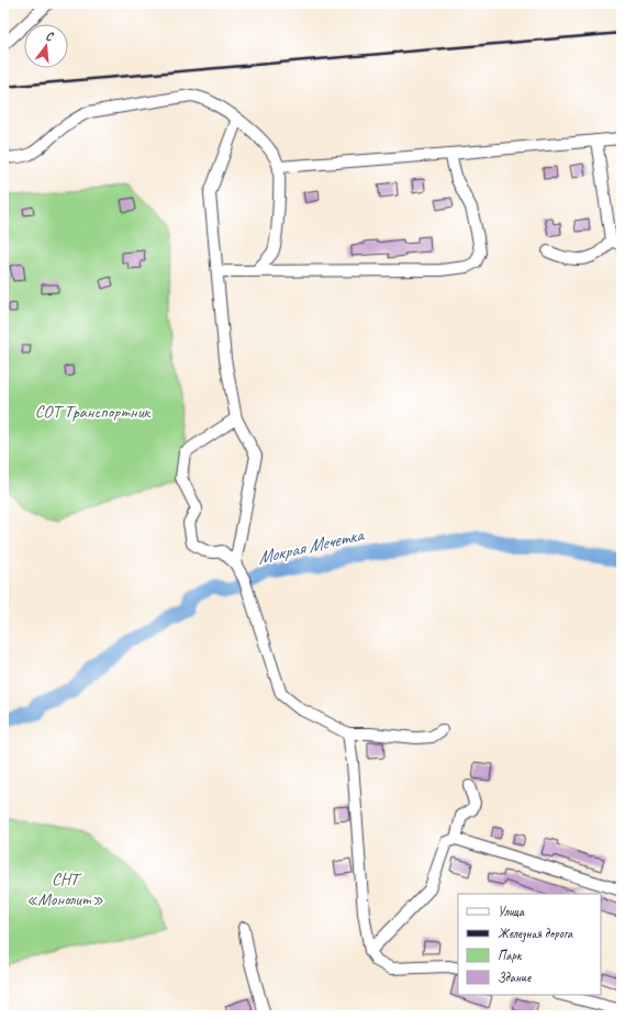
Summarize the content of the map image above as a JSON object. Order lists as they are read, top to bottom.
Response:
{
  "water": ["Мокрая Мечетка"],
  "parks": ["СОТ Транспортник", "СНТ «Монолит»"],
  "legend": [
    "Улица",
    "Железная дорога",
    "Парк",
    "Здание"
  ],
  "north": "top"
}
